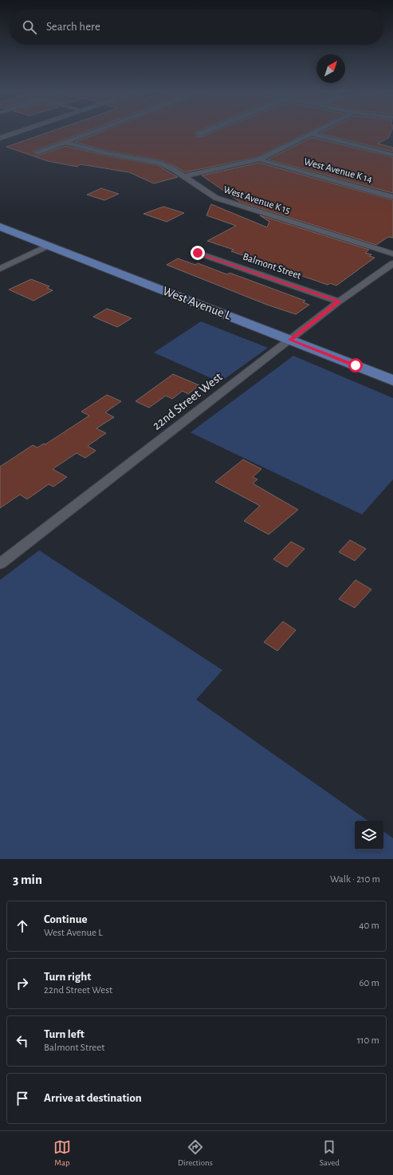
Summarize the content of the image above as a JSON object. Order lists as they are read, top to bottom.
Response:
{
  "streets": {
    "main road": ["West Avenue L"],
    "street": [
      "West Avenue K 14",
      "West Avenue K 15",
      "Balmont Street",
      "22nd Street West"
    ]
  },
  "crossings": [
    ["Balmont Street", "22nd Street West"],
    ["West Avenue L", "22nd Street West"]
  ],
  "north": "top right",
  "page": {
    "search": "Search here",
    "heading": ["3 min", "Walk · 210 m"],
    "list": [
      ["Continue", "West Avenue L", "40 m"],
      ["Turn right", "22nd Street West", "60 m"],
      ["Turn left", "Balmont Street", "110 m"],
      "Arrive at destination"
    ],
    "nav": ["Map", "Directions", "Saved"]
  }
}
